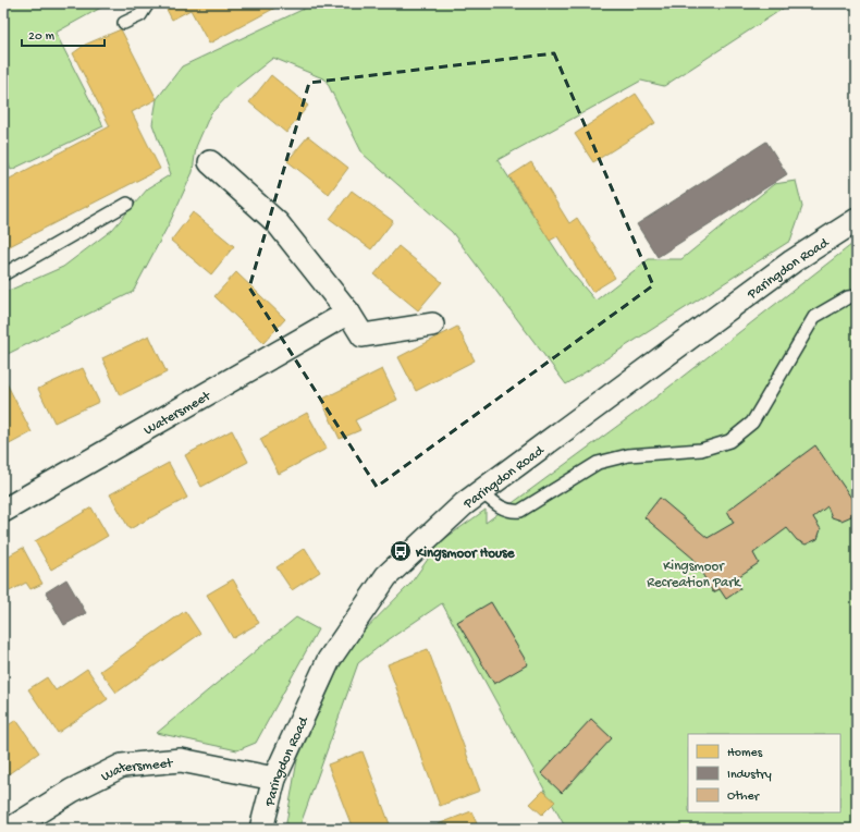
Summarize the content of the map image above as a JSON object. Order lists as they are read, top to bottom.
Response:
{
  "streets": {
    "street": ["Paringdon Road", "Watersmeet"]
  },
  "crossings": [
    ["Paringdon Road", "Watersmeet"]
  ],
  "parks": ["Kingsmoor Recreation Park"],
  "places": {
    "bus stop": ["Kingsmoor House"]
  },
  "legend": ["Homes", "Industry", "Other"],
  "scale_bar": "20 m"
}
